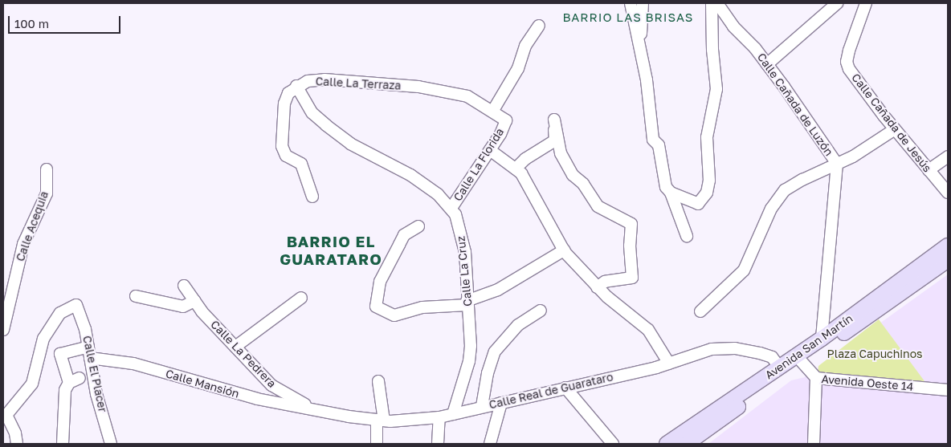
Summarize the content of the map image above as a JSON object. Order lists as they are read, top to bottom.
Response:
{
  "streets": {
    "main road": ["Avenida San Martín"],
    "street": [
      "Calle La Terraza",
      "Calle Cañada de Luzón",
      "Calle Cañada de Jesús",
      "Calle La Florida",
      "Calle Acequia",
      "Calle La Cruz",
      "Calle La Pedrera",
      "Calle El Placer",
      "Avenida Oeste 14",
      "Calle Mansión",
      "Calle Real de Guarataro"
    ]
  },
  "crossings": [
    ["Calle La Terraza", "Calle La Florida"],
    ["Calle La Terraza", "Calle La Cruz"],
    ["Calle Cañada de Luzón", "Avenida San Martín"],
    ["Calle La Florida", "Calle La Cruz"],
    ["Calle La Cruz", "Calle Real de Guarataro"],
    ["Avenida San Martín", "Avenida Oeste 14"],
    ["Avenida San Martín", "Calle Real de Guarataro"],
    ["Calle La Pedrera", "Calle Mansión"],
    ["Calle La Pedrera", "Calle Real de Guarataro"],
    ["Calle El Placer", "Calle Mansión"],
    ["Calle Mansión", "Calle Real de Guarataro"]
  ],
  "districts": ["BARRIO LAS BRISAS", "BARRIO EL GUARATARO"],
  "parks": ["Plaza Capuchinos"],
  "scale_bar": "100 m"
}
